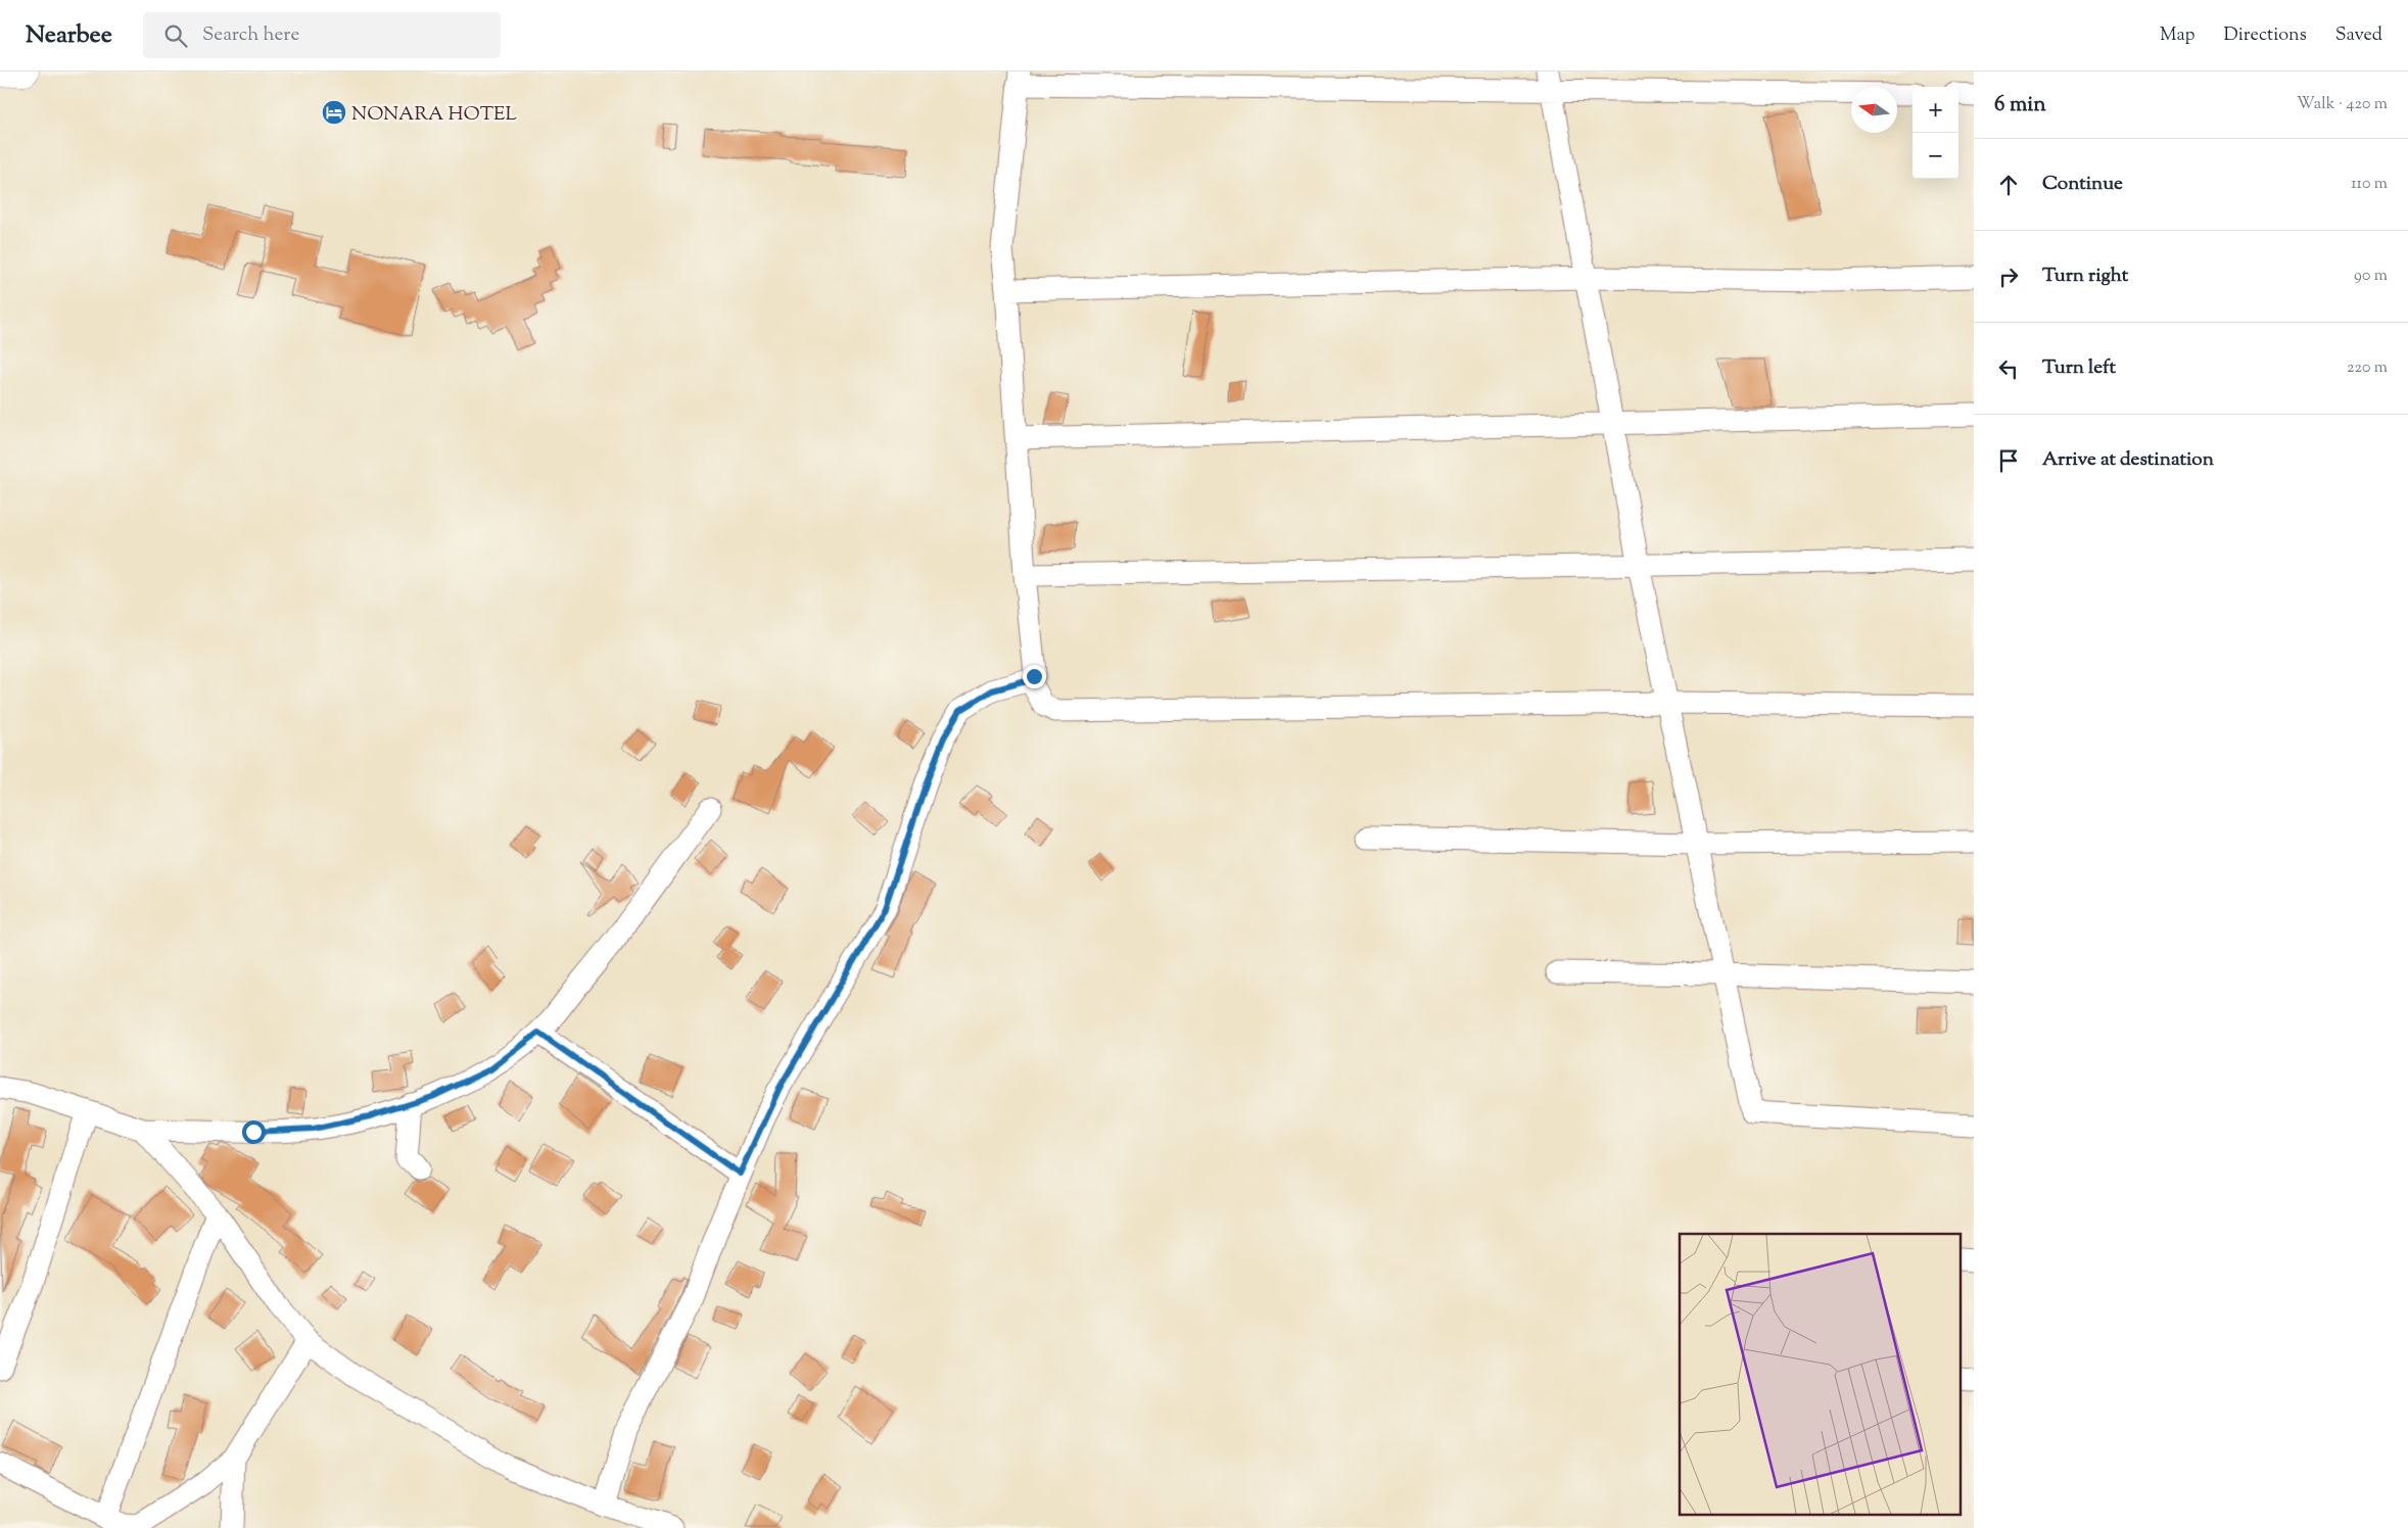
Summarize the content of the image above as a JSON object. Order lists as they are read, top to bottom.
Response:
{
  "places": {
    "hotel": ["NONARA HOTEL"]
  },
  "north": "left",
  "page": {
    "header": "Nearbee",
    "search": "Search here",
    "nav": ["Map", "Directions", "Saved"],
    "heading": ["6 min", "Walk · 420 m"],
    "map_buttons": ["+", "−"],
    "list": [
      ["Continue", "110 m"],
      ["Turn right", "90 m"],
      ["Turn left", "220 m"],
      "Arrive at destination"
    ]
  }
}
